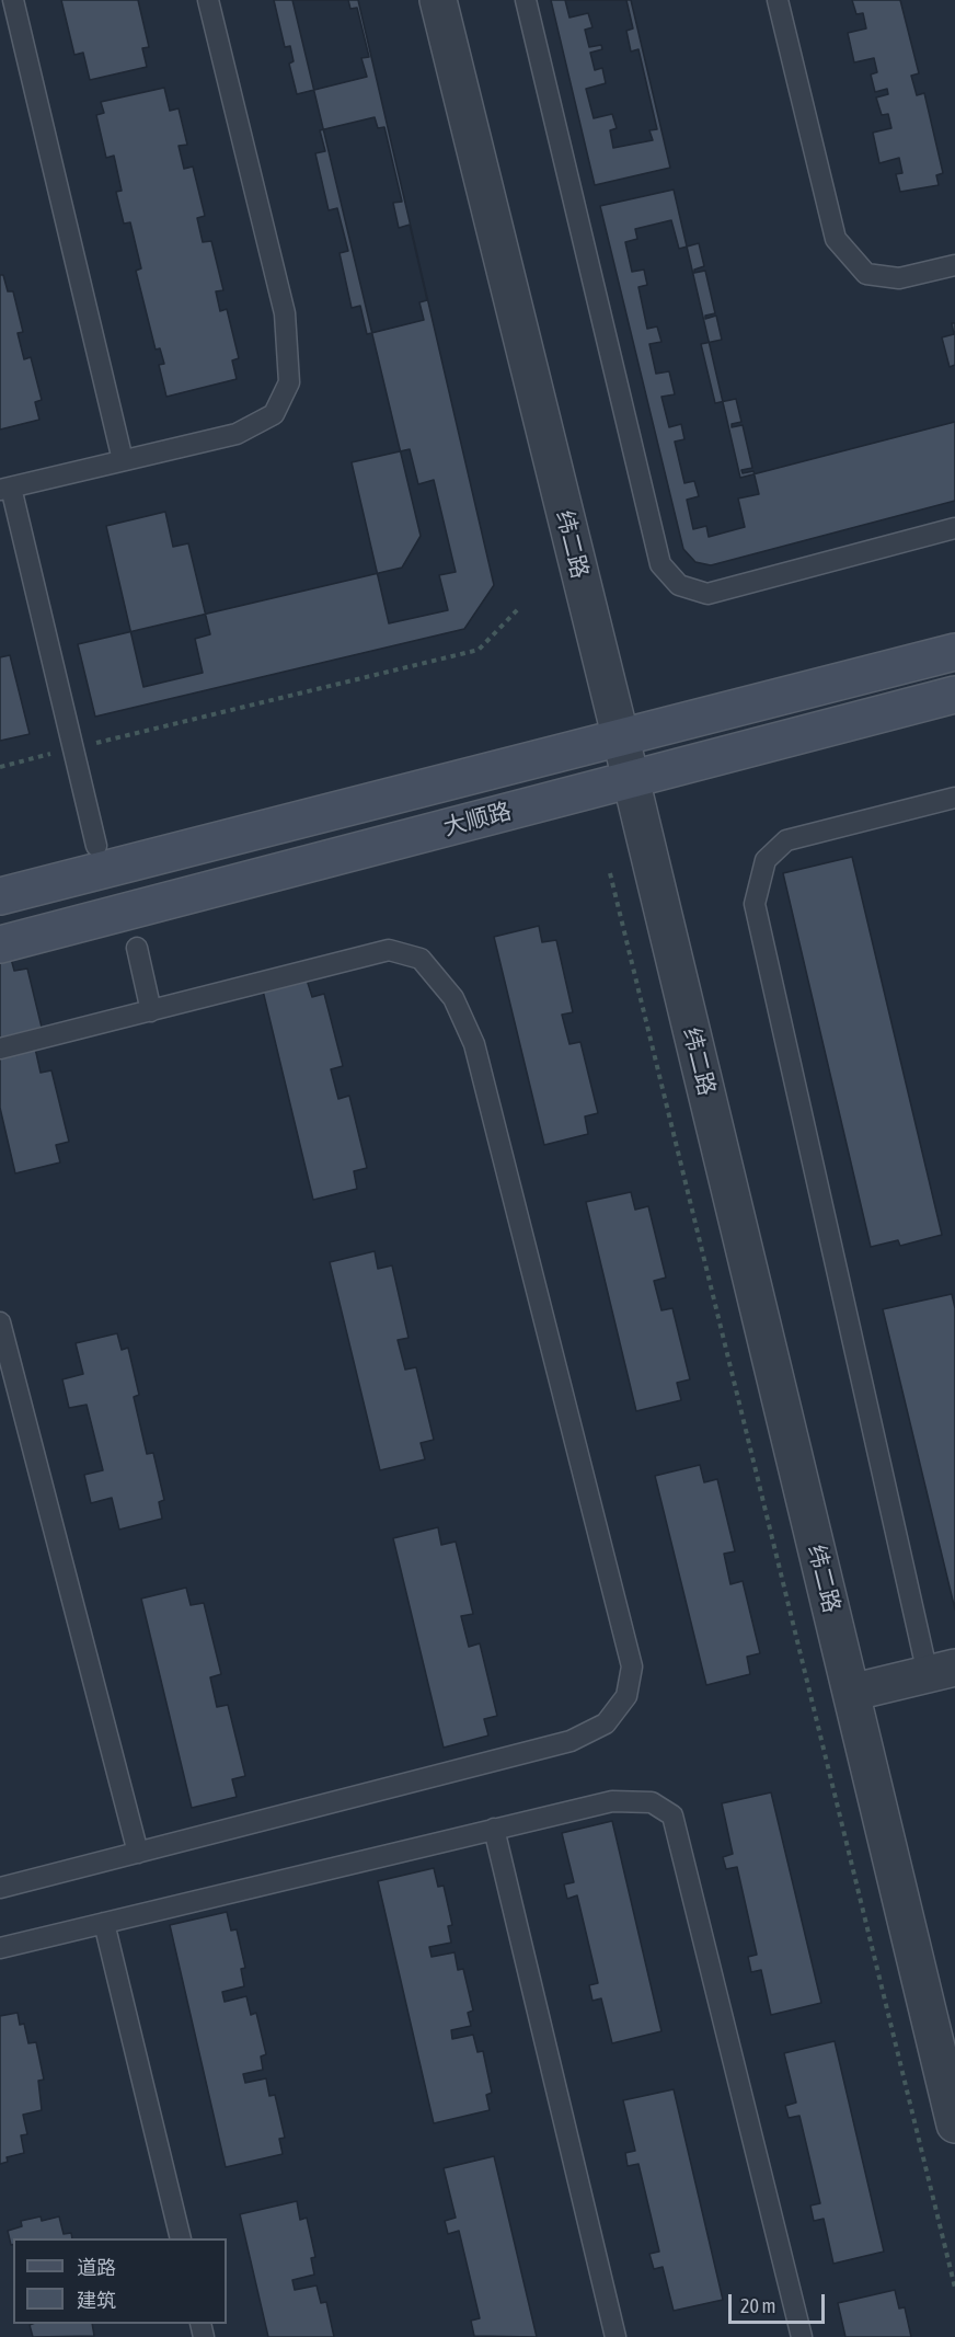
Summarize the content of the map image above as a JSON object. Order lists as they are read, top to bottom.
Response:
{
  "streets": {
    "street": ["纬二路", "大顺路"]
  },
  "crossings": [
    ["纬二路", "大顺路"]
  ],
  "legend": ["道路", "建筑"],
  "scale_bar": "20 m"
}
